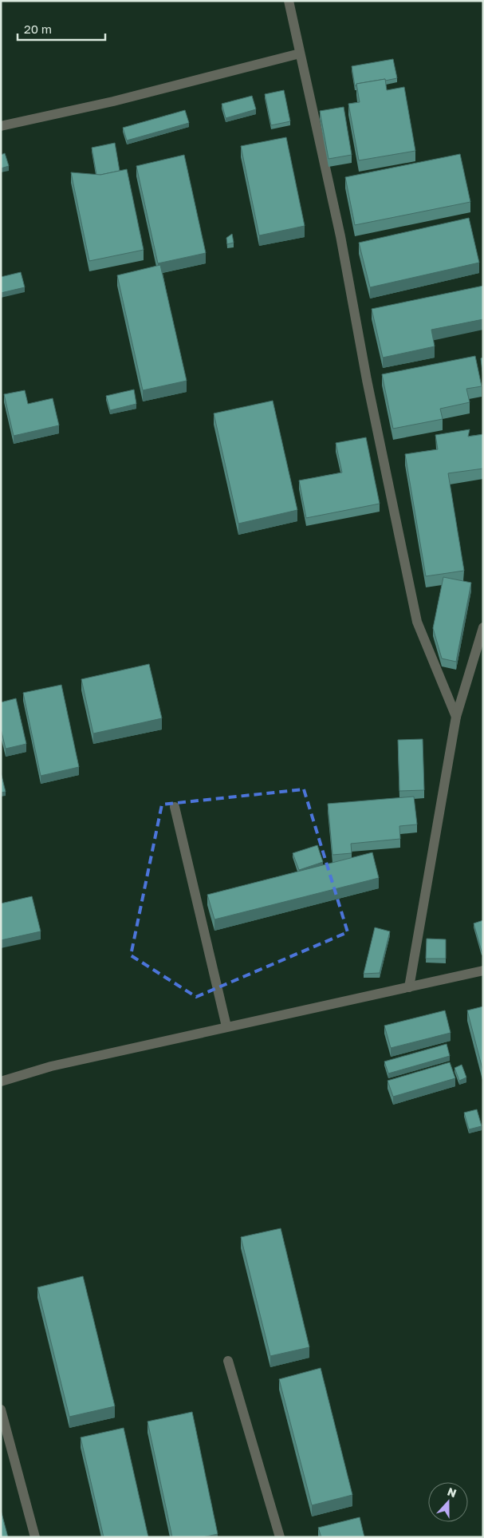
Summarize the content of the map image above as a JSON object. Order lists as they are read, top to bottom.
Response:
{
  "scale_bar": "20 m",
  "north": "top"
}
